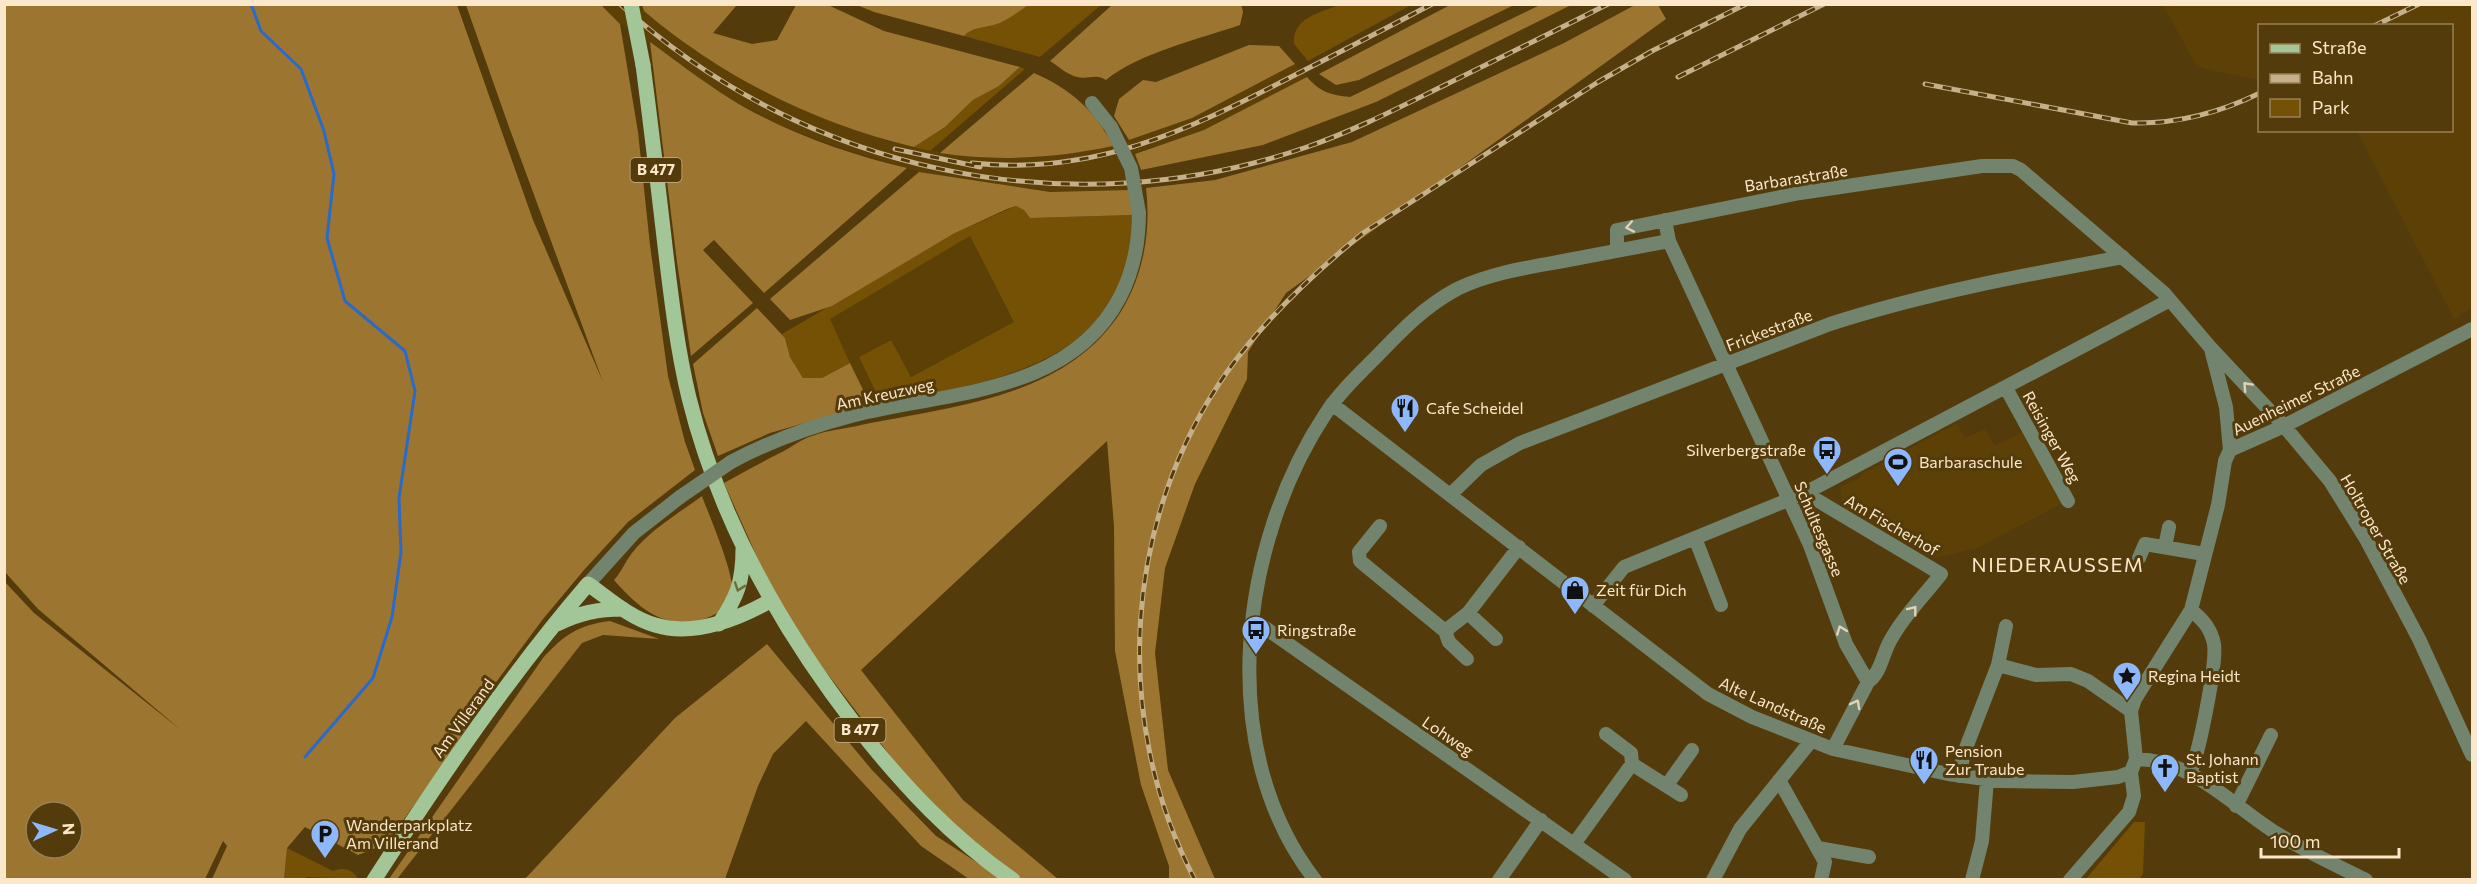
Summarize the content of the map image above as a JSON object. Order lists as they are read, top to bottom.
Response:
{
  "streets": {
    "main road": ["B 477", "Am Villerand"],
    "street": [
      "Barbarastraße",
      "Frickestraße",
      "Am Kreuzweg",
      "Auenheimer Straße",
      "Reisinger Weg",
      "Am Fischerhof",
      "Schultesgasse",
      "Holtroper Straße",
      "Alte Landstraße",
      "Lohweg"
    ]
  },
  "crossings": [
    ["Barbarastraße", "Schultesgasse"],
    ["Barbarastraße", "Holtroper Straße"],
    ["Frickestraße", "Schultesgasse"],
    ["Frickestraße", "Holtroper Straße"],
    ["Frickestraße", "Alte Landstraße"],
    ["Am Kreuzweg", "Am Villerand"],
    ["Auenheimer Straße", "Holtroper Straße"],
    ["Am Fischerhof", "Schultesgasse"]
  ],
  "districts": ["NIEDERAUSSEM"],
  "places": {
    "restaurant": ["Cafe Scheidel", "Pension Zur Traube"],
    "bus stop": ["Silverbergstraße", "Ringstraße"],
    "sports": ["Barbaraschule"],
    "shop": ["Zeit für Dich"],
    "place": ["Regina Heidt"],
    "church": ["St. Johann Baptist"],
    "parking": ["Wanderparkplatz Am Villerand"]
  },
  "legend": ["Straße", "Bahn", "Park"],
  "scale_bar": "100 m",
  "north": "right"
}
